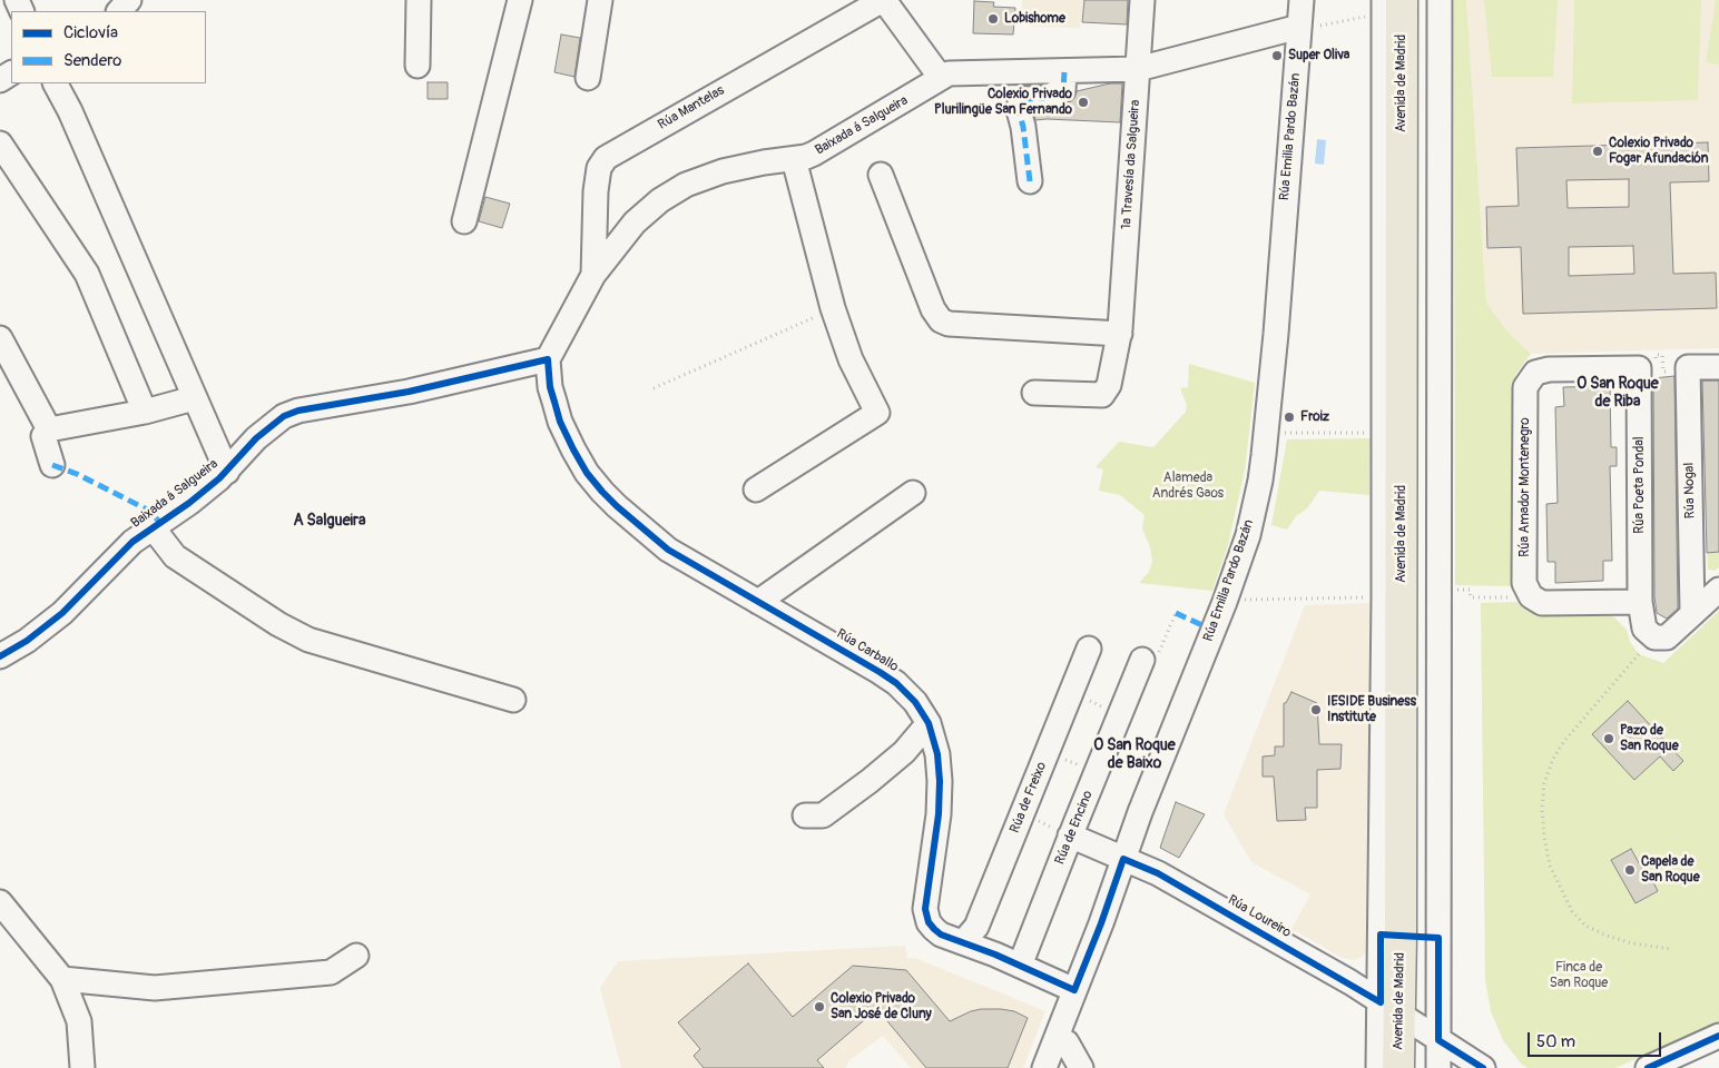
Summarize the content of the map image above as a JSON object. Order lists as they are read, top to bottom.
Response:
{
  "streets": {
    "highway": ["Avenida de Madrid"],
    "street": [
      "Rúa Mantelas",
      "Baixada á Salgueira",
      "Rúa Emilia Pardo Bazán",
      "1ª Travesía da Salgueira",
      "Rúa Poeta Pondal",
      "Rúa Amador Montenegro",
      "Rúa Nogal",
      "Rúa Carballo",
      "Rúa de Freixo",
      "Rúa de Encino",
      "Rúa Loureiro"
    ]
  },
  "crossings": [
    ["Avenida de Madrid", "Rúa Loureiro"],
    ["Rúa Mantelas", "Baixada á Salgueira"],
    ["Baixada á Salgueira", "Rúa Emilia Pardo Bazán"],
    ["Baixada á Salgueira", "1ª Travesía da Salgueira"],
    ["Baixada á Salgueira", "Rúa Carballo"],
    ["Rúa Emilia Pardo Bazán", "Rúa Carballo"],
    ["Rúa Emilia Pardo Bazán", "Rúa Loureiro"],
    ["Rúa Poeta Pondal", "Rúa Amador Montenegro"],
    ["Rúa Poeta Pondal", "Rúa Nogal"],
    ["Rúa Carballo", "Rúa de Freixo"],
    ["Rúa Carballo", "Rúa de Encino"],
    ["Rúa de Encino", "Rúa Loureiro"]
  ],
  "districts": ["O San Roque de Riba", "A Salgueira", "O San Roque de Baixo"],
  "parks": ["Alameda Andrés Gaos", "Finca de San Roque"],
  "places": [
    "Lobishome",
    "Super Oliva",
    "Colexio Privado Plurilingüe San Fernando",
    "Colexio Privado Fogar Afundación",
    "Froiz",
    "IESIDE Business Institute",
    "Pazo de San Roque",
    "Capela de San Roque",
    "Colexio Privado San José de Cluny"
  ],
  "legend": ["Ciclovía", "Sendero"],
  "scale_bar": "50 m"
}
